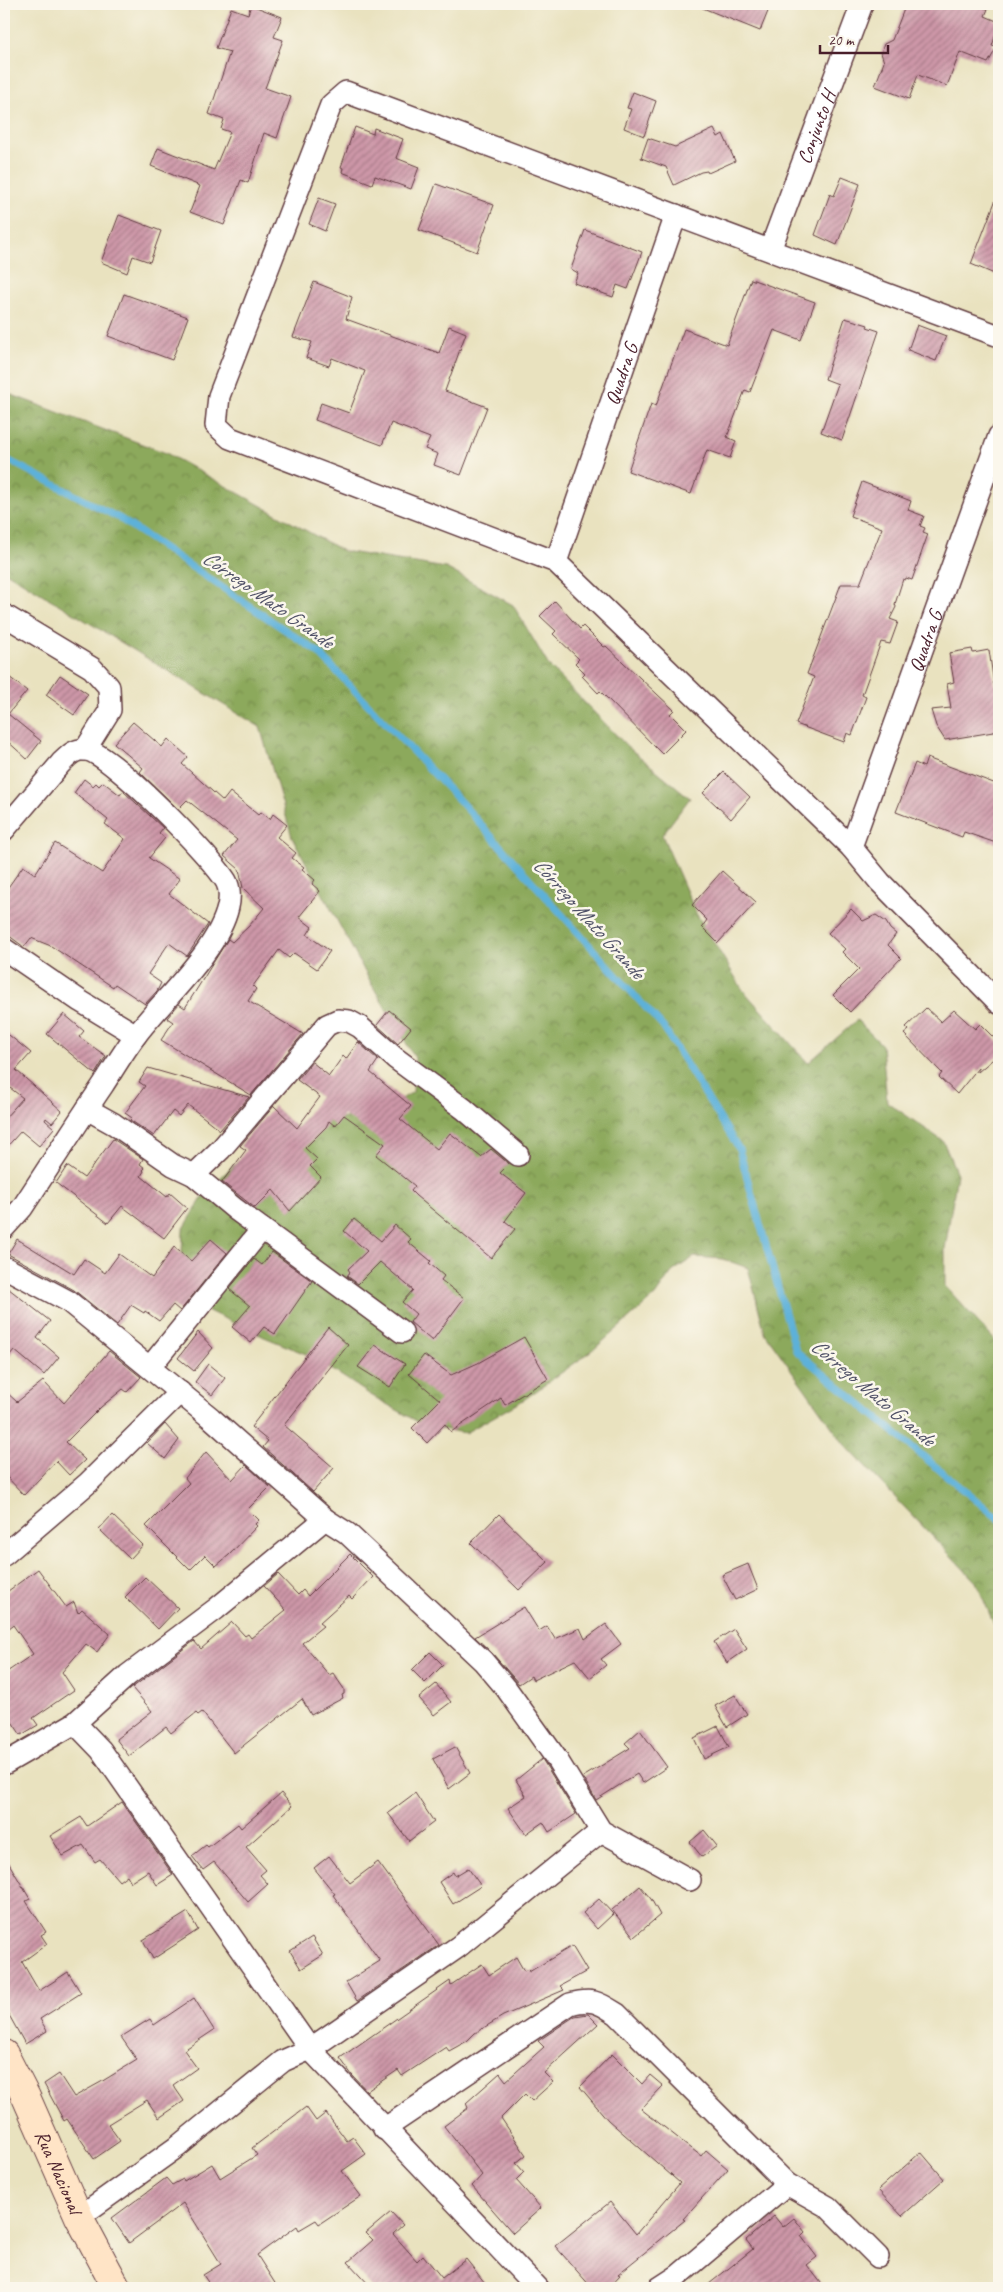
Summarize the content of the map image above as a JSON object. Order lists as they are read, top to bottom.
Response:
{
  "streets": {
    "street": ["Conjunto H", "Quadra G", "Rua Nacional"]
  },
  "water": ["Córrego Mato Grande"],
  "scale_bar": "20 m"
}
